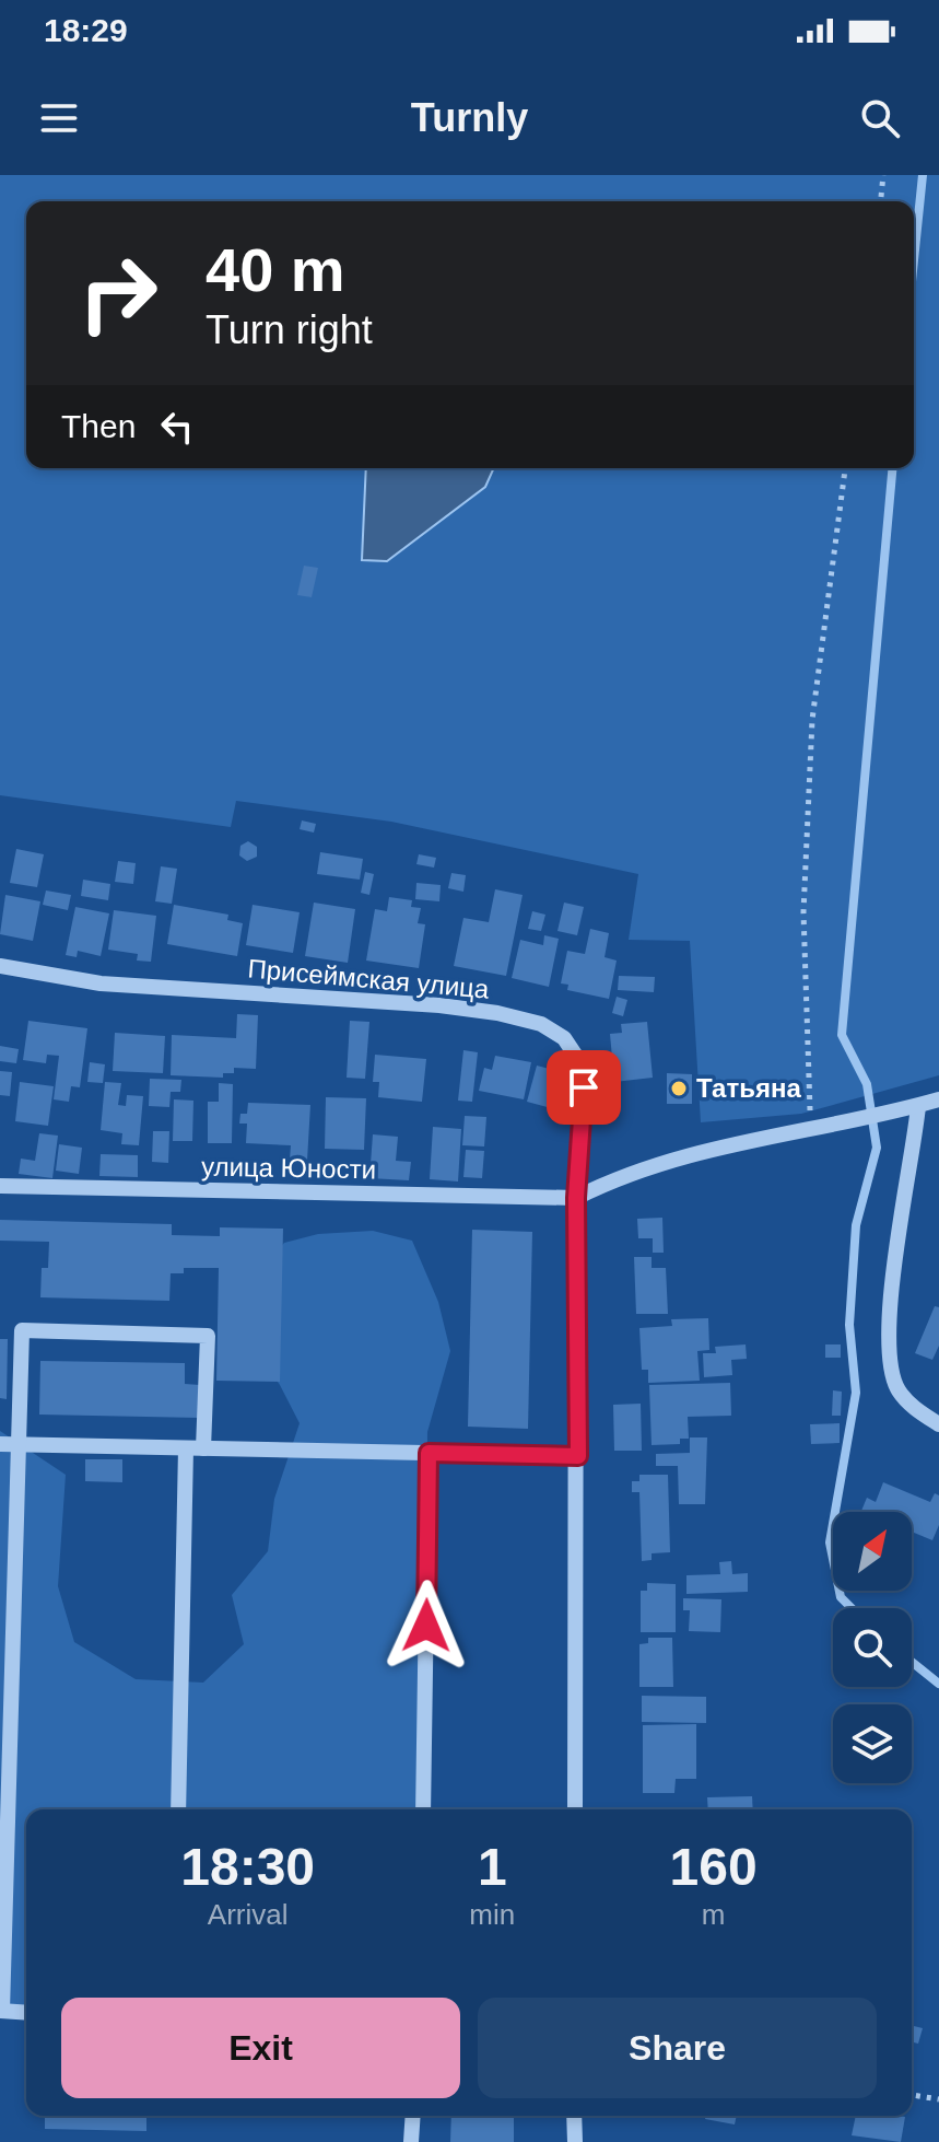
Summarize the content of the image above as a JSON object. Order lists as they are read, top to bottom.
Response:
{
  "streets": {
    "street": ["Присеймская улица", "улица Юности"]
  },
  "crossings": [
    ["Присеймская улица", "улица Юности"]
  ],
  "places": ["Татьяна"],
  "north": "top right",
  "page": {
    "status": "18:29",
    "header": "Turnly",
    "turn": ["40 m", "Turn right"],
    "then": "Then",
    "eta": [
      "18:30",
      "Arrival",
      "1",
      "min",
      "160",
      "m"
    ],
    "buttons": ["Exit", "Share"]
  }
}
